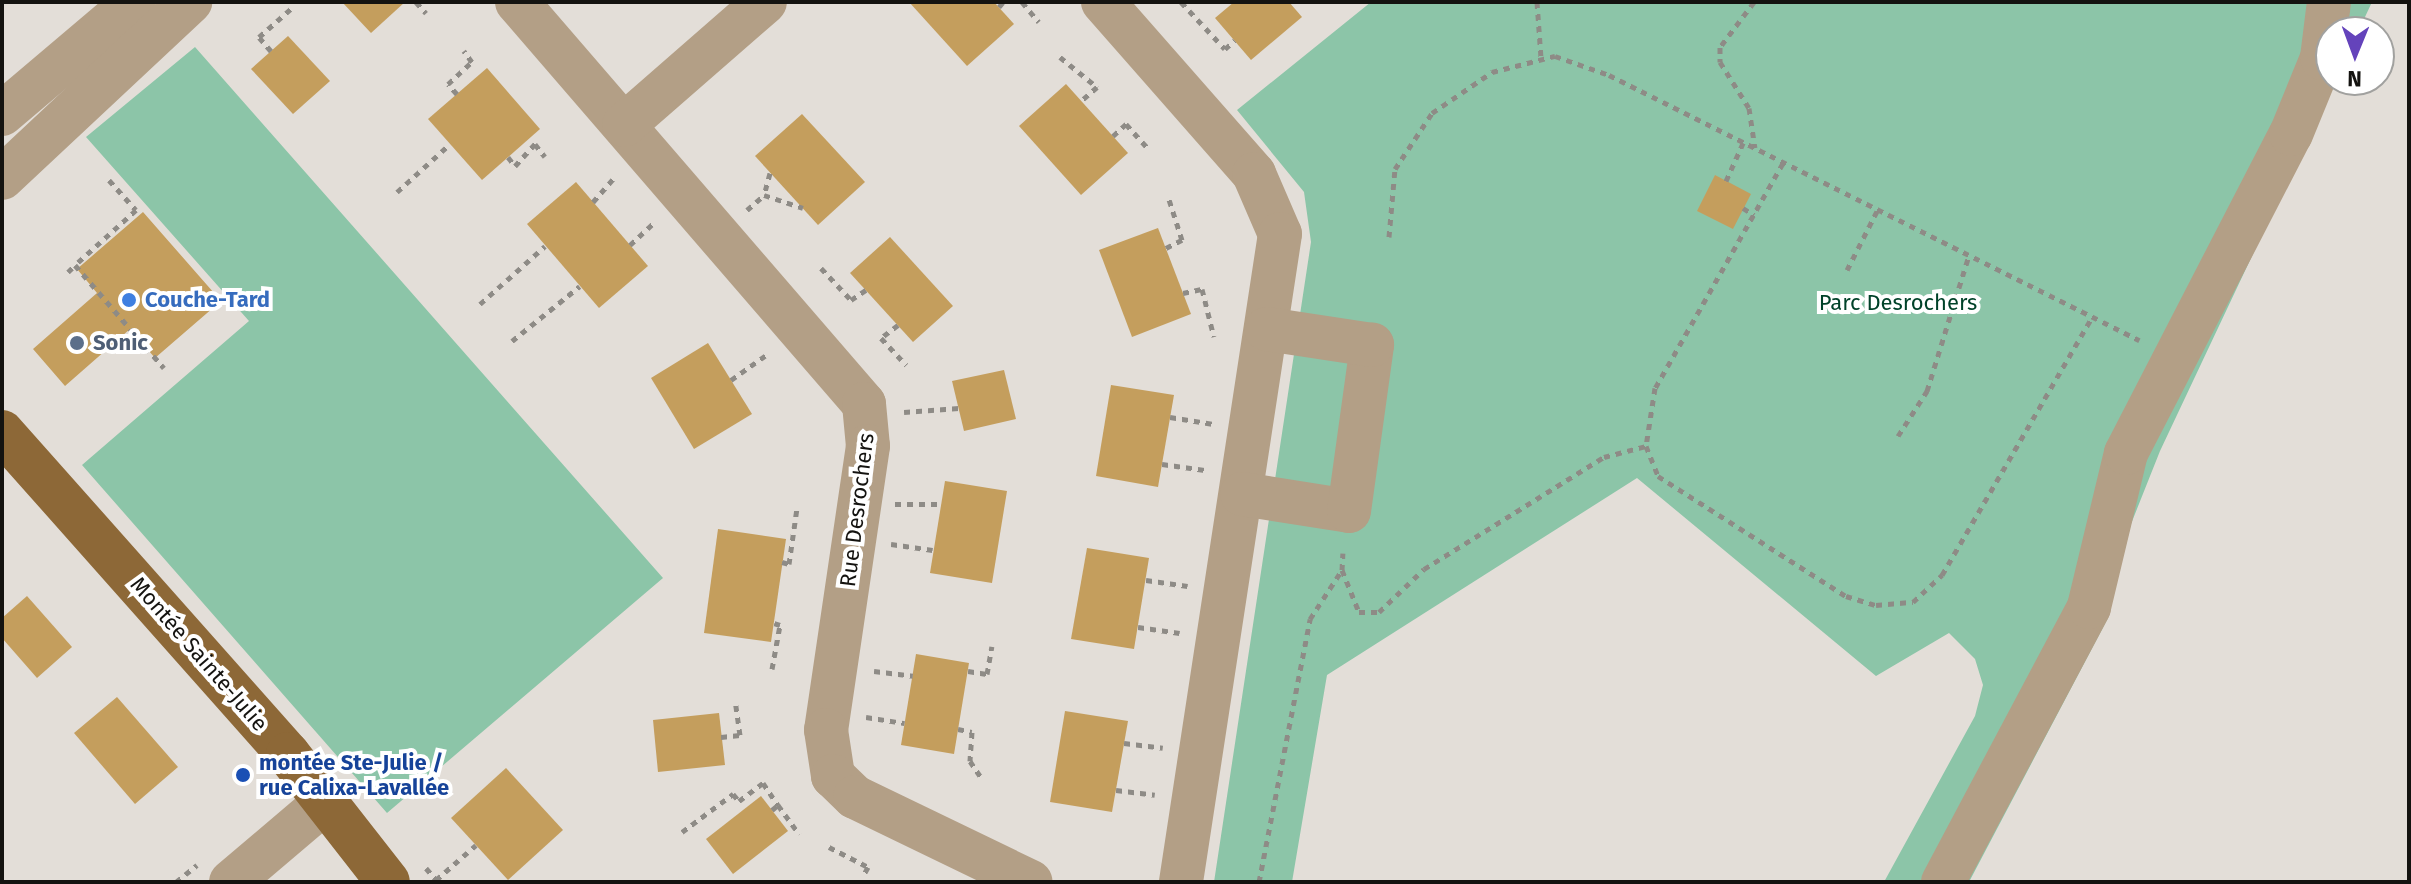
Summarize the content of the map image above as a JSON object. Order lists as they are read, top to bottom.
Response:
{
  "streets": {
    "main road": ["Montée Sainte-Julie"],
    "street": ["Rue Desrochers"]
  },
  "parks": ["Parc Desrochers"],
  "places": ["Couche-Tard", "Sonic", "montée Ste-Julie / rue Calixa-Lavallée"],
  "north": "bottom"
}
